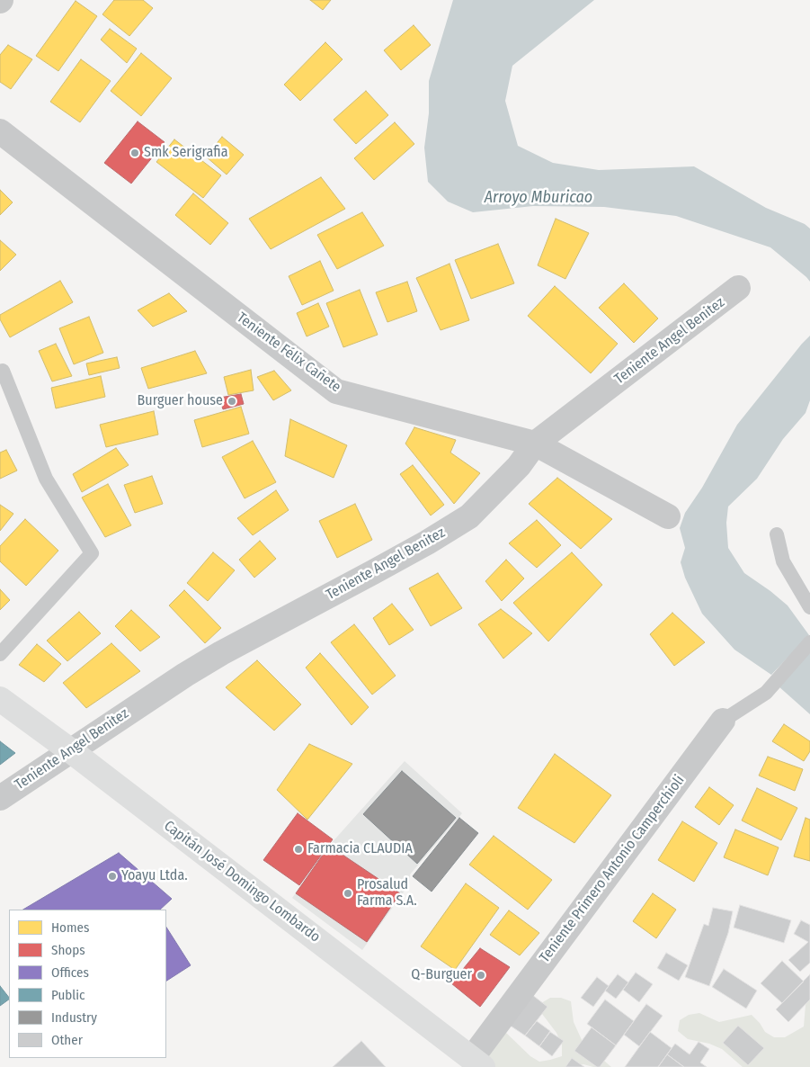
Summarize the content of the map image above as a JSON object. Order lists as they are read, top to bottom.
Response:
{
  "streets": {
    "street": [
      "Teniente Angel Benitez",
      "Teniente Félix Cañete",
      "Teniente Primero Antonio Camperchioli",
      "Capitán José Domingo Lombardo"
    ]
  },
  "crossings": [
    ["Teniente Angel Benitez", "Teniente Félix Cañete"],
    ["Teniente Angel Benitez", "Capitán José Domingo Lombardo"],
    ["Teniente Primero Antonio Camperchioli", "Capitán José Domingo Lombardo"]
  ],
  "water": ["Arroyo Mburicao"],
  "places": [
    "Smk Serigrafia",
    "Burguer house",
    "Farmacia CLAUDIA",
    "Yoayu Ltda.",
    "Prosalud Farma S.A.",
    "Q-Burguer"
  ],
  "legend": [
    "Homes",
    "Shops",
    "Offices",
    "Public",
    "Industry",
    "Other"
  ]
}
